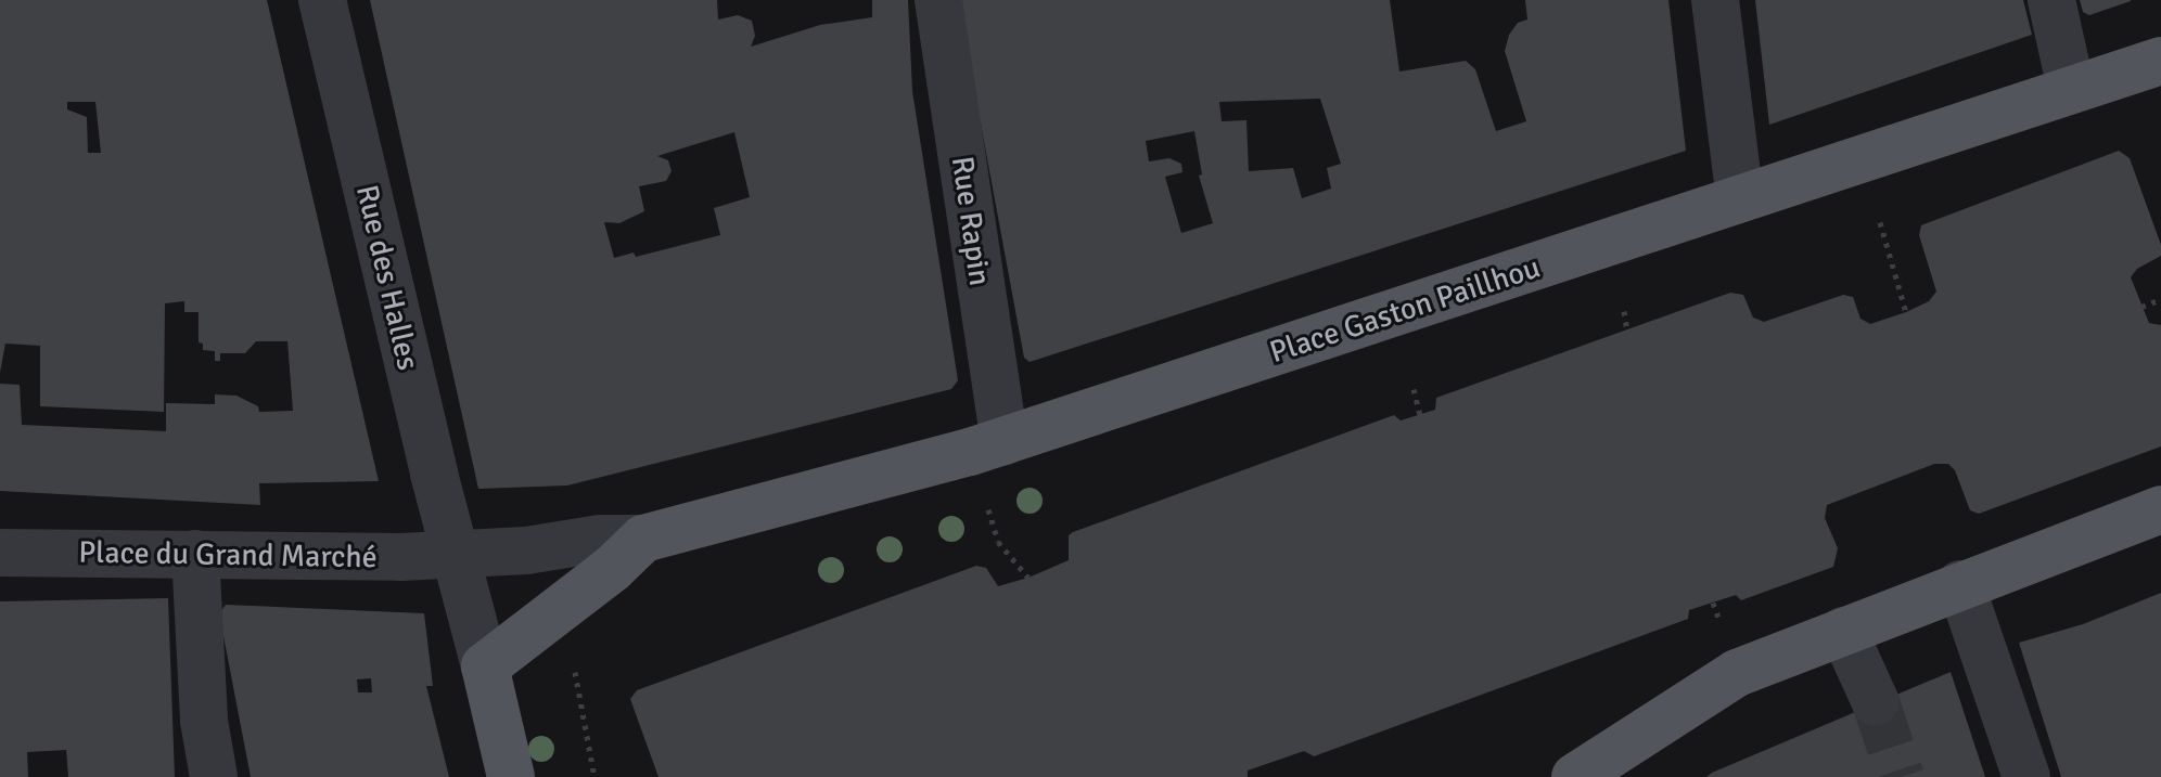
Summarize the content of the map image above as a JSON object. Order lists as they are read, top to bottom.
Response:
{
  "streets": {
    "main road": ["Place Gaston Paillhou"],
    "street": ["Rue Rapin", "Rue des Halles", "Place du Grand Marché"]
  },
  "crossings": [
    ["Rue Rapin", "Place Gaston Paillhou"],
    ["Rue des Halles", "Place Gaston Paillhou"],
    ["Rue des Halles", "Place du Grand Marché"],
    ["Place Gaston Paillhou", "Place du Grand Marché"]
  ]
}
